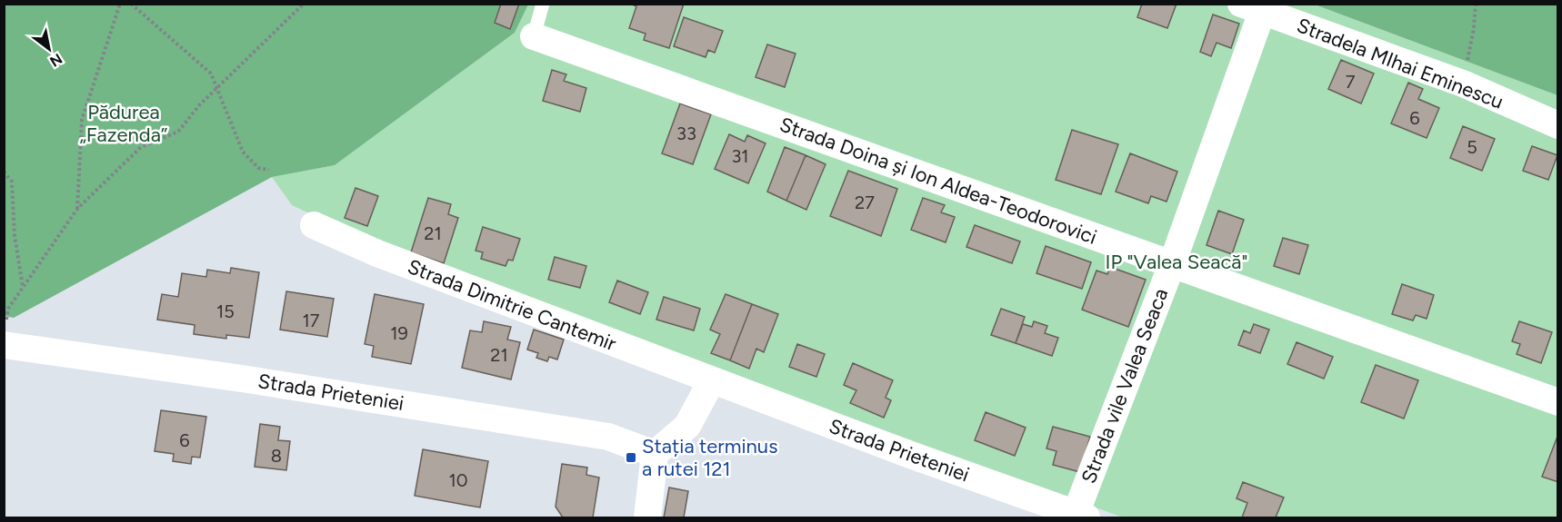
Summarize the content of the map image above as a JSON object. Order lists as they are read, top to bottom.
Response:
{
  "streets": {
    "street": [
      "Stradela MIhai Eminescu",
      "Strada Doina și Ion Aldea-Teodorovici",
      "Strada Dimitrie Cantemir",
      "Strada vile Valea Seaca",
      "Strada Prieteniei"
    ]
  },
  "crossings": [
    ["Stradela MIhai Eminescu", "Strada vile Valea Seaca"],
    ["Strada Doina și Ion Aldea-Teodorovici", "Strada vile Valea Seaca"],
    ["Strada Dimitrie Cantemir", "Strada Prieteniei"],
    ["Strada vile Valea Seaca", "Strada Prieteniei"]
  ],
  "parks": ["Pădurea „Fazenda”", "IP \"Valea Seacă\""],
  "places": {
    "transit": ["Stația terminus a rutei 121"]
  },
  "house_numbers": [
    "7",
    "6",
    "33",
    "5",
    "31",
    "27",
    "21",
    "15",
    "17",
    "19",
    "21",
    "6",
    "8",
    "10"
  ],
  "north": "bottom right"
}
